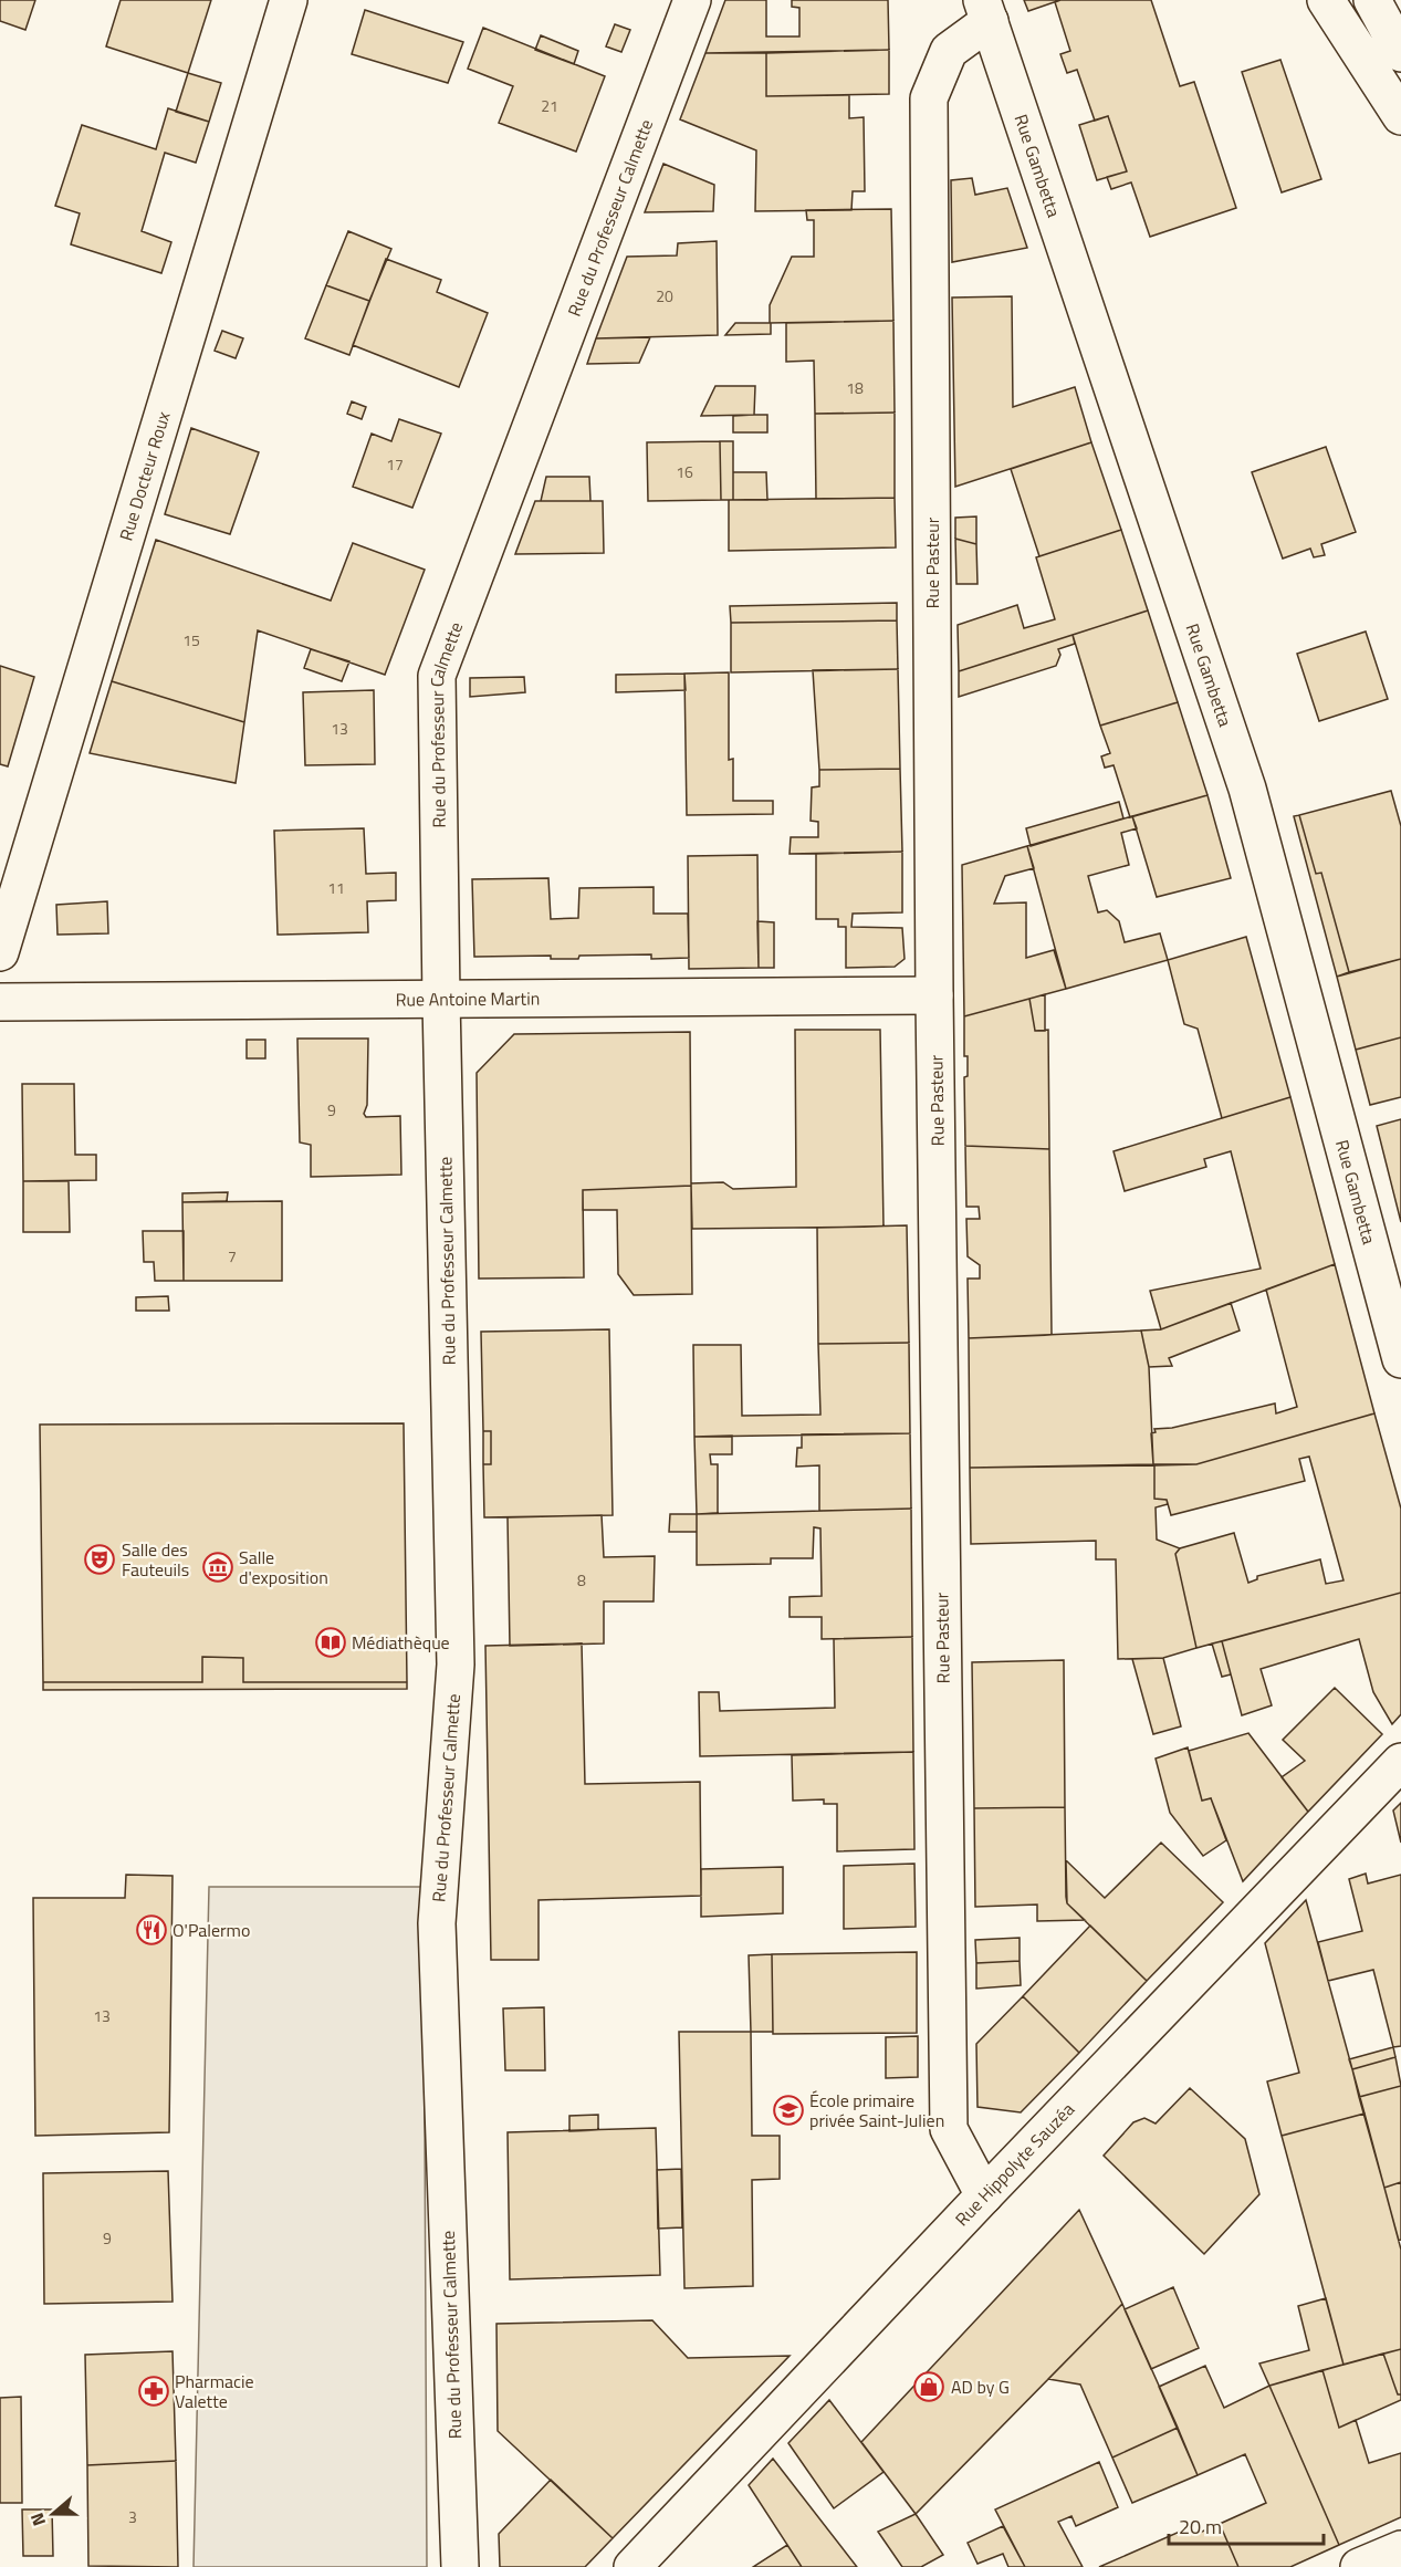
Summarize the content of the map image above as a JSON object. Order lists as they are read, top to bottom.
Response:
{
  "streets": {
    "street": [
      "Rue Gambetta",
      "Rue du Professeur Calmette",
      "Rue Docteur Roux",
      "Rue Pasteur",
      "Rue Antoine Martin",
      "Rue Hippolyte Sauzéa"
    ]
  },
  "crossings": [
    ["Rue Gambetta", "Rue Pasteur"],
    ["Rue du Professeur Calmette", "Rue Antoine Martin"],
    ["Rue Pasteur", "Rue Antoine Martin"],
    ["Rue Pasteur", "Rue Hippolyte Sauzéa"]
  ],
  "places": {
    "theatre": ["Salle des Fauteuils"],
    "museum": ["Salle d'exposition"],
    "library": ["Médiathèque"],
    "restaurant": ["O'Palermo"],
    "school or university": ["École primaire privée Saint-Julien"],
    "shop": ["AD by G"],
    "pharmacy": ["Pharmacie Valette"]
  },
  "house_numbers": [
    "21",
    "20",
    "18",
    "17",
    "16",
    "15",
    "13",
    "11",
    "9",
    "7",
    "8",
    "13",
    "9",
    "3"
  ],
  "scale_bar": "20 m",
  "north": "left"
}
